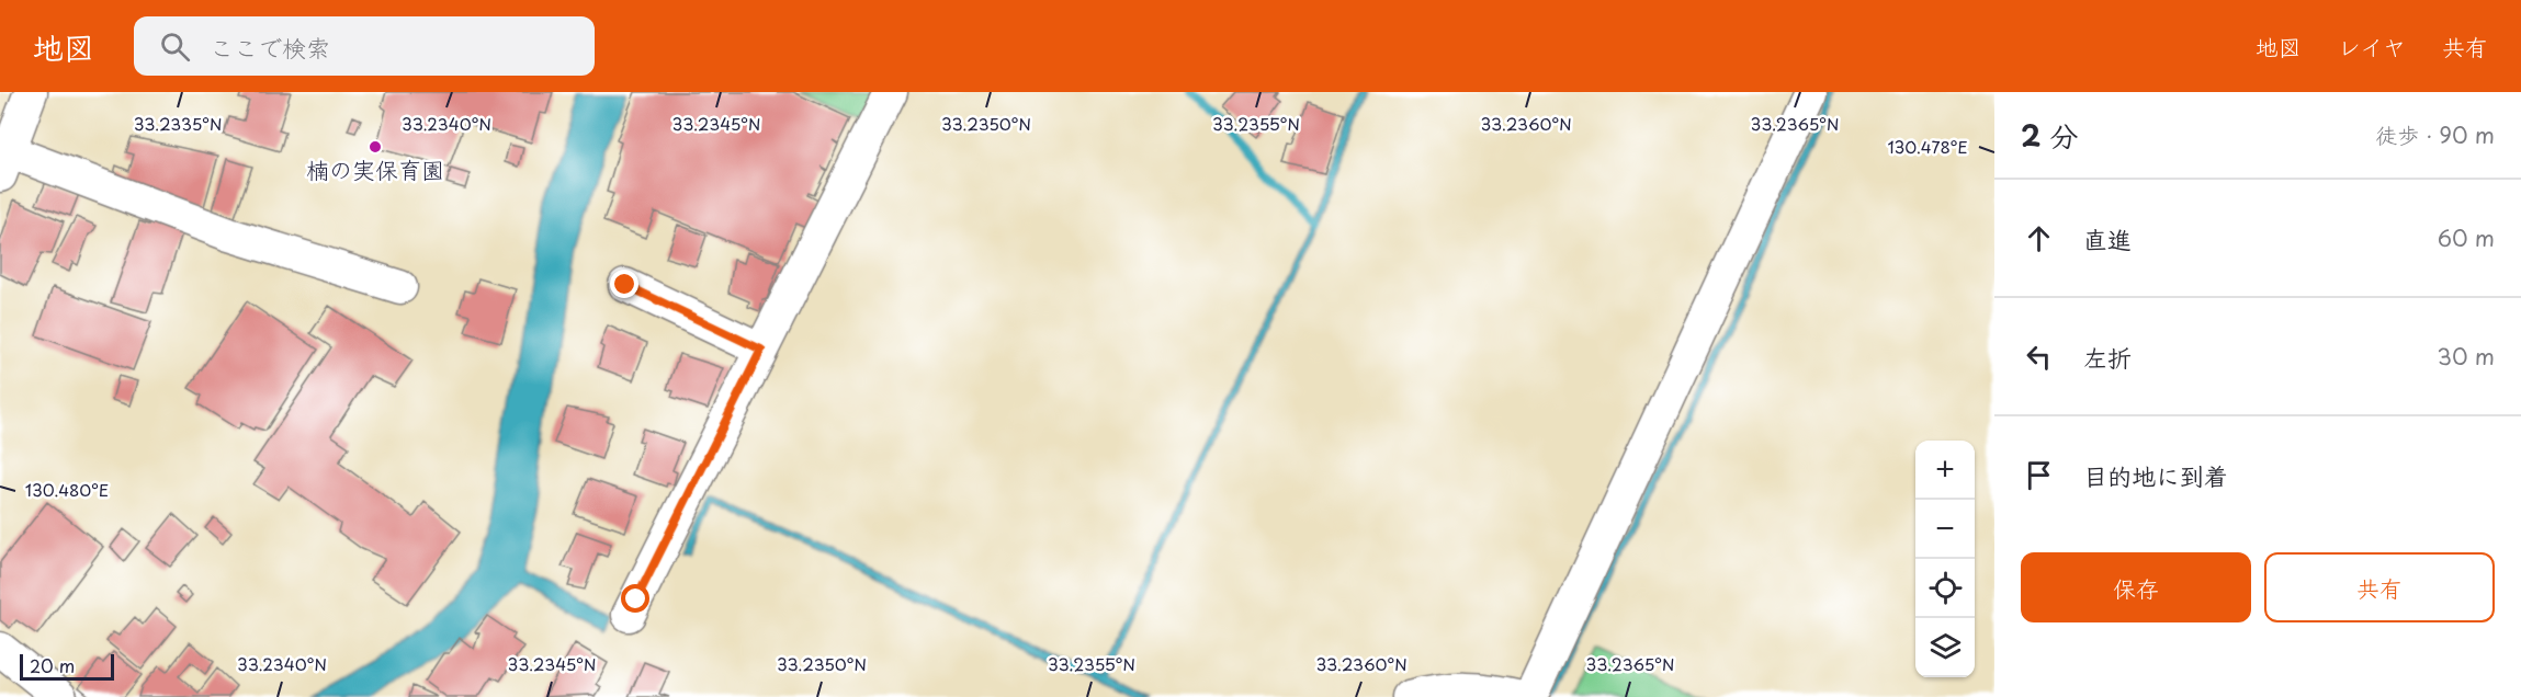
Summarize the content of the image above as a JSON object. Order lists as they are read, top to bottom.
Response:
{
  "places": ["楠の実保育園"],
  "scale_bar": "20 m",
  "page": {
    "header": "地図",
    "search": "ここで検索",
    "nav": ["地図", "レイヤ", "共有"],
    "heading": ["2 分", "徒歩 · 90 m"],
    "list": [
      ["直進", "60 m"],
      ["左折", "30 m"],
      "目的地に到着"
    ],
    "map_buttons": ["+", "−"],
    "buttons": ["保存", "共有"],
    "scale": "20 m"
  },
  "coordinates": [
    "33.2335°N",
    "33.2340°N",
    "33.2345°N",
    "33.2350°N",
    "33.2355°N",
    "33.2360°N",
    "33.2365°N",
    "130.478°E",
    "130.480°E"
  ]
}
